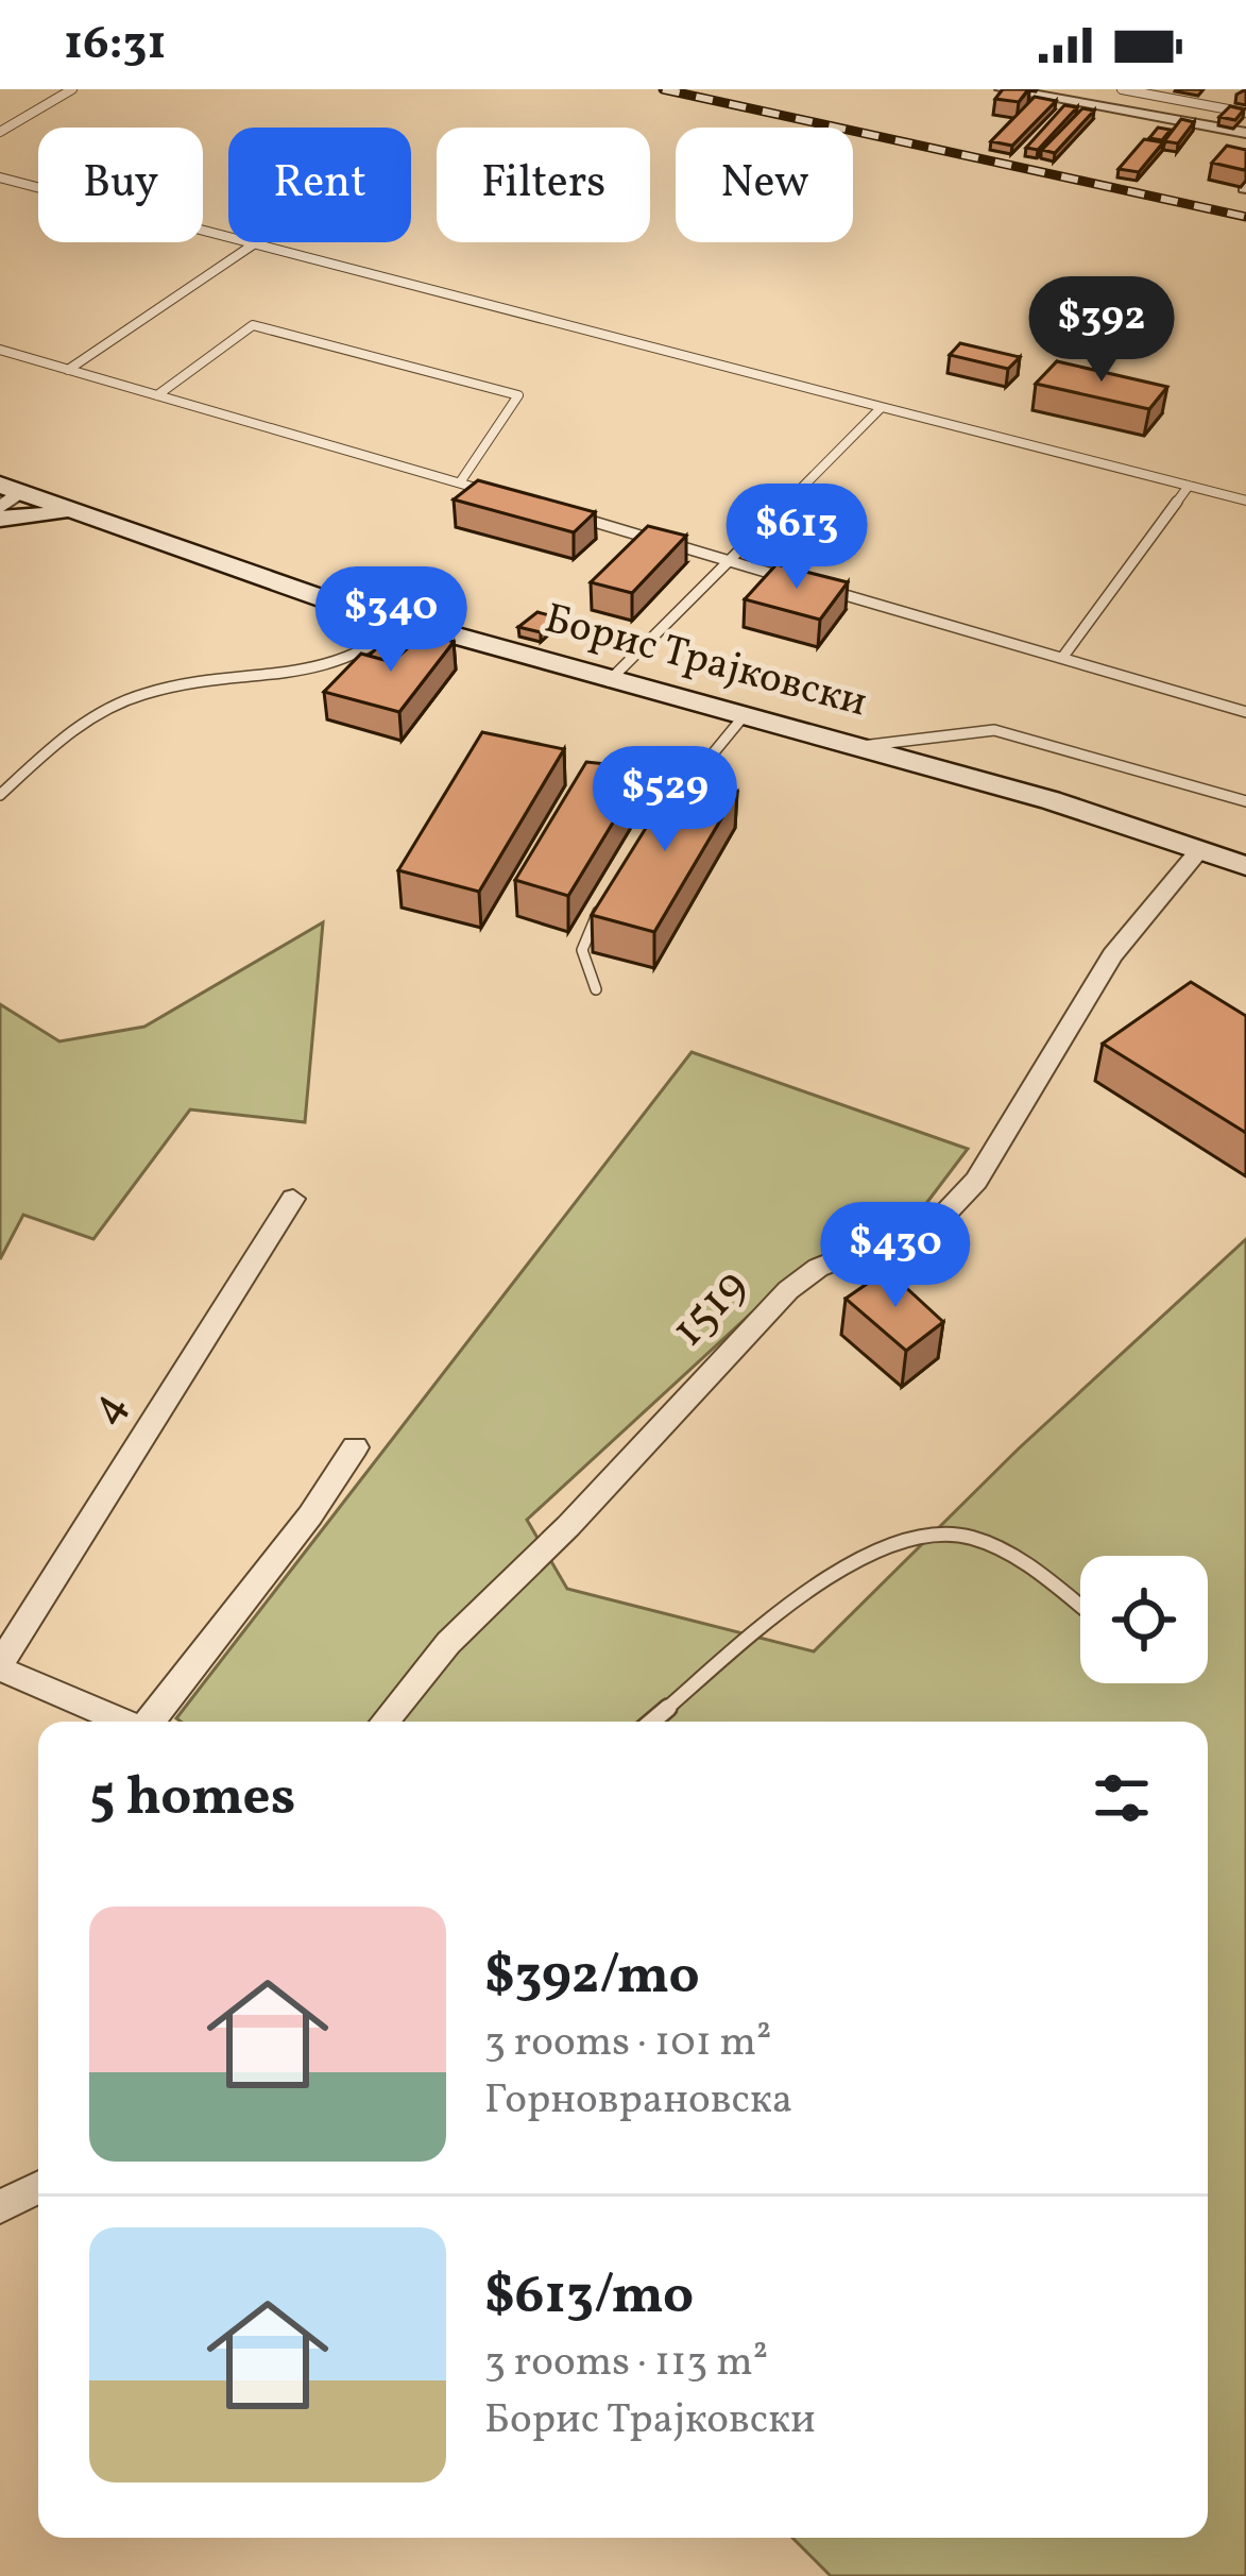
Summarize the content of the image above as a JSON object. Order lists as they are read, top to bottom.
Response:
{
  "streets": {
    "main road": ["Борис Трајковски"],
    "street": ["1519", "4"]
  },
  "crossings": [
    ["Борис Трајковски", "1519"]
  ],
  "page": {
    "status": "16:31",
    "chip": [
      "Buy",
      "Rent",
      "Filters",
      "New"
    ],
    "price": [
      "$392",
      "$613",
      "$340",
      "$529",
      "$430"
    ],
    "heading": "5 homes",
    "list": [
      {
        "name": "$392/mo",
        "note": "3 rooms · 101 m² · Горноврановска"
      },
      {
        "name": "$613/mo",
        "note": "3 rooms · 113 m² · Борис Трајковски"
      }
    ]
  }
}
